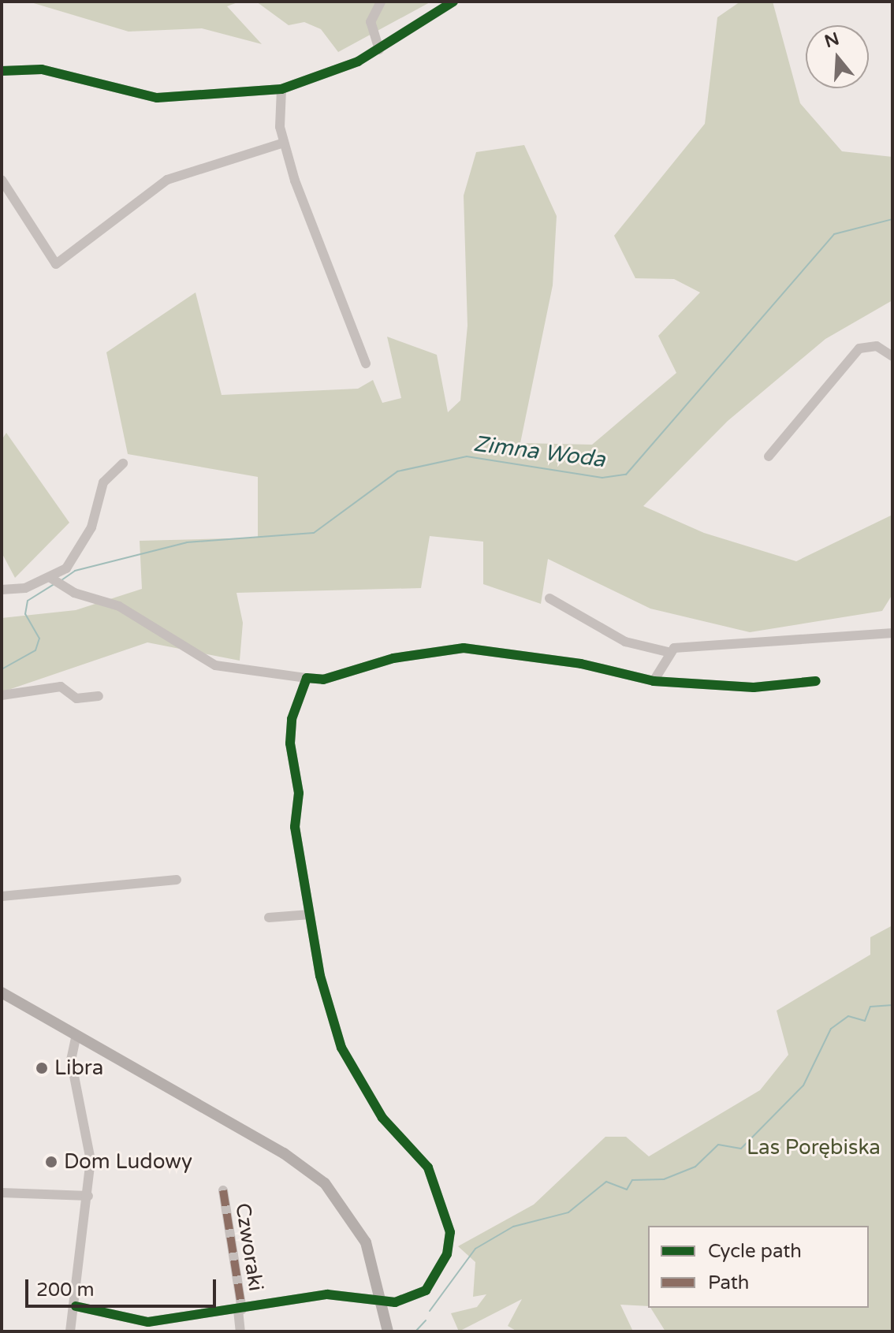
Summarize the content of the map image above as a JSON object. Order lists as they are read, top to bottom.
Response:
{
  "streets": {
    "street": ["Czworaki"]
  },
  "water": ["Zimna Woda"],
  "parks": ["Las Porębiska"],
  "places": ["Libra", "Dom Ludowy"],
  "legend": ["Cycle path", "Path"],
  "scale_bar": "200 m",
  "north": "top"
}
